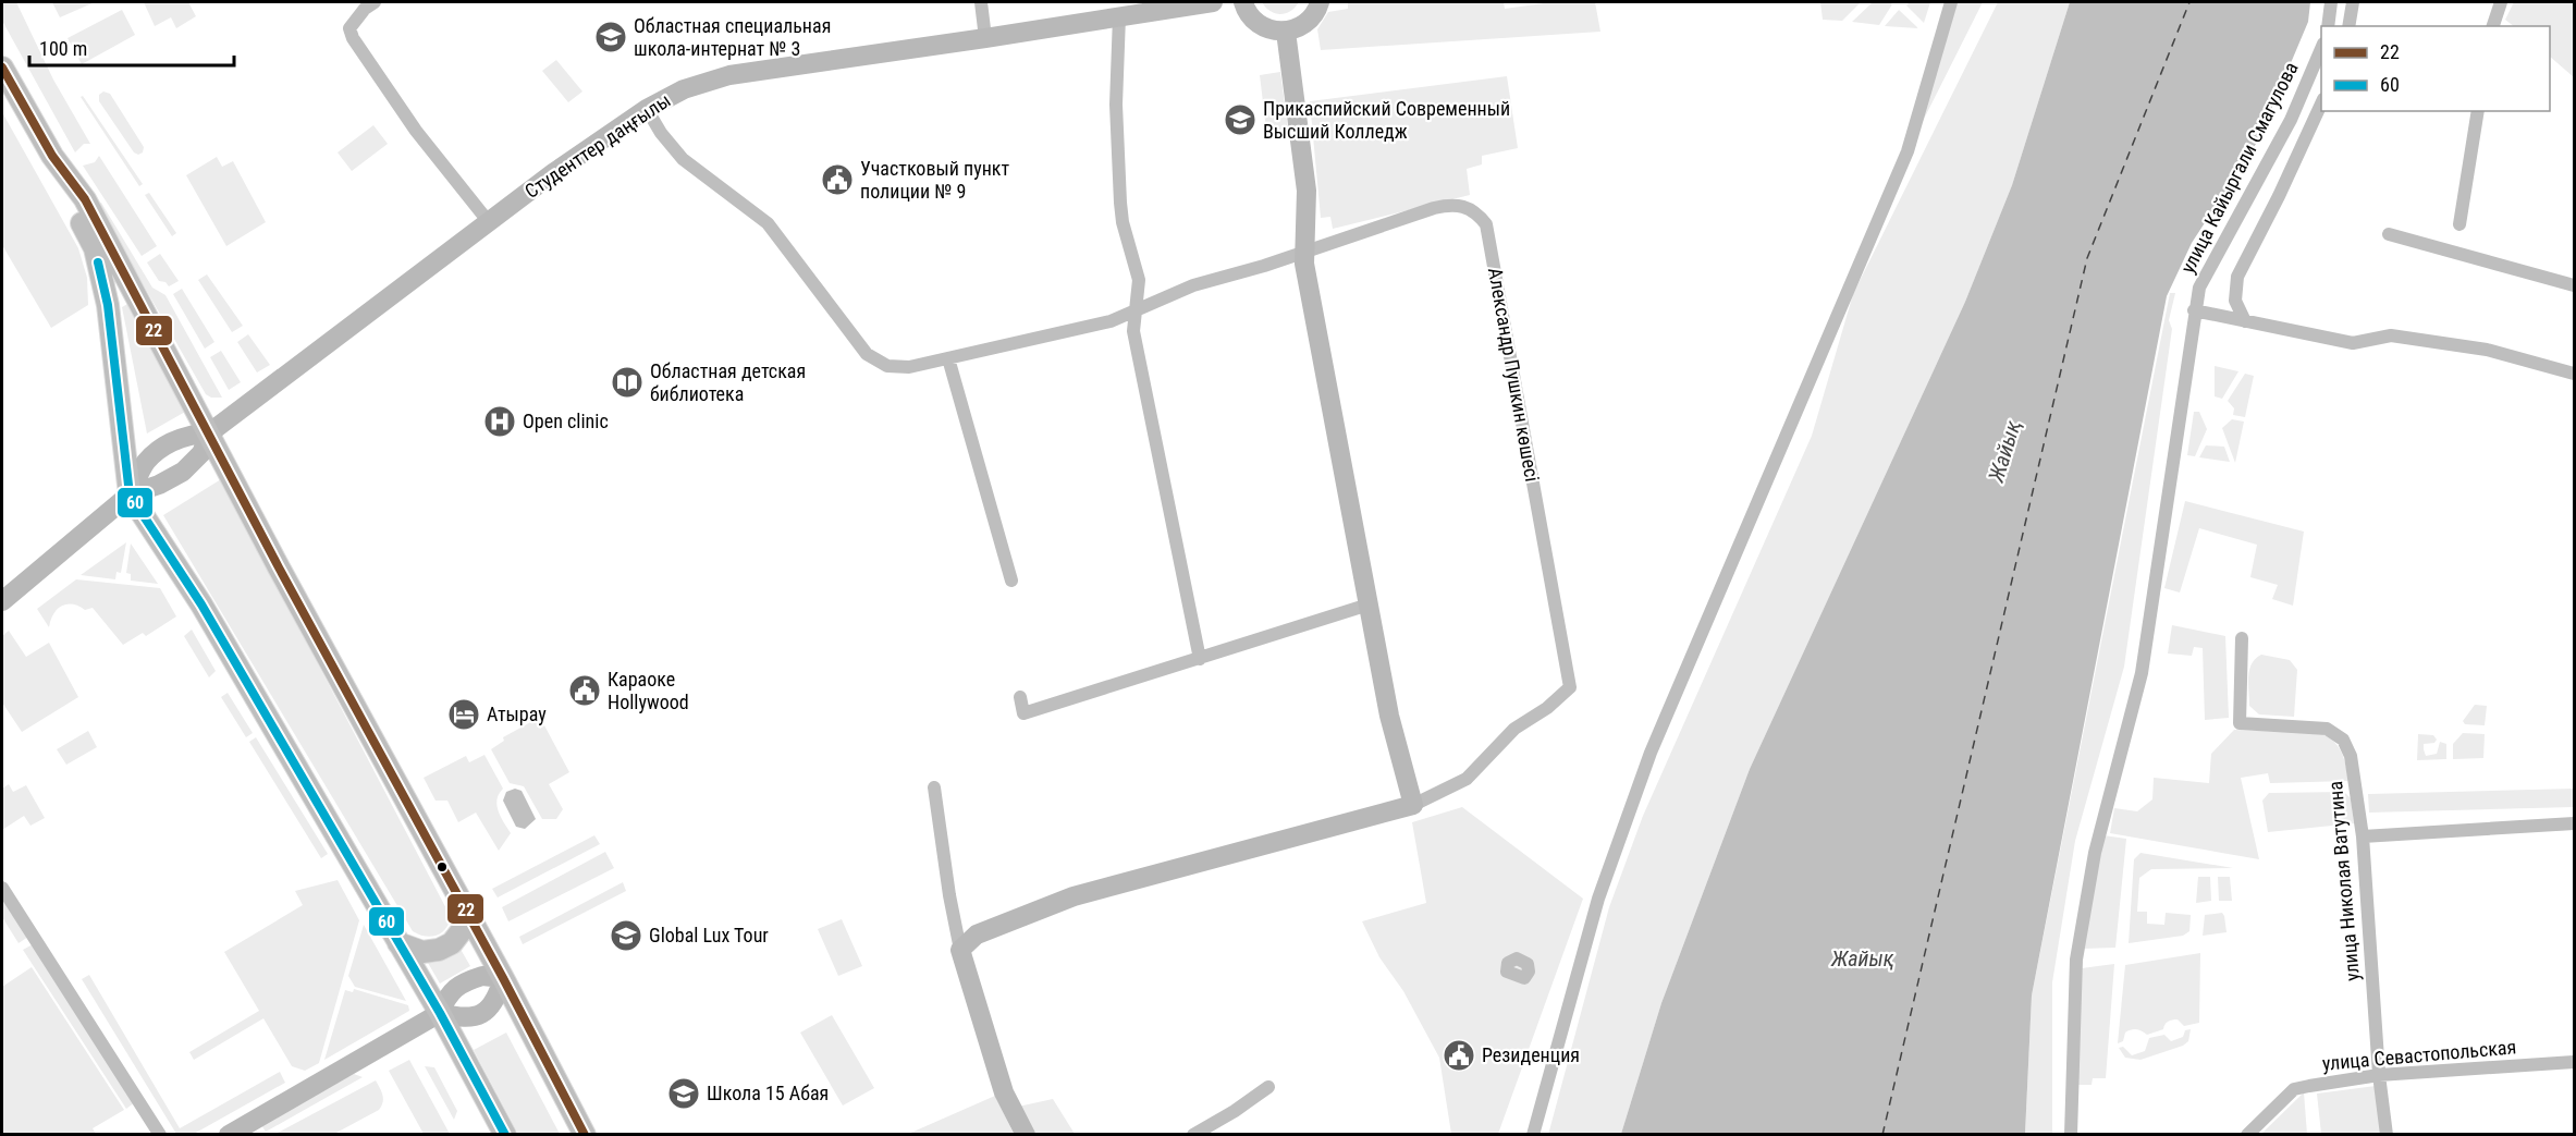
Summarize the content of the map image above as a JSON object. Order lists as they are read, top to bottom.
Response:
{
  "streets": {
    "street": [
      "Студенттер даңғылы",
      "улица Кайыргали Смагулова",
      "Александр Пушкин көшесі",
      "улица Николая Ватутина",
      "улица Севастопольская"
    ]
  },
  "crossings": [
    ["улица Николая Ватутина", "улица Севастопольская"]
  ],
  "water": ["Жайық"],
  "places": {
    "school or university": [
      "Областная специальная школа-интернат № 3",
      "Прикаспийский Современный Высший Колледж",
      "Global Lux Tour",
      "Школа 15 Абая"
    ],
    "public building": ["Участковый пункт полиции № 9", "Караоке Hollywood", "Резиденция"],
    "library": ["Областная детская библиотека"],
    "hospital": ["Open clinic"],
    "hotel": ["Атырау"]
  },
  "lines": ["transit line 22", "transit line 60"],
  "legend": ["22", "60"],
  "scale_bar": "100 m"
}
